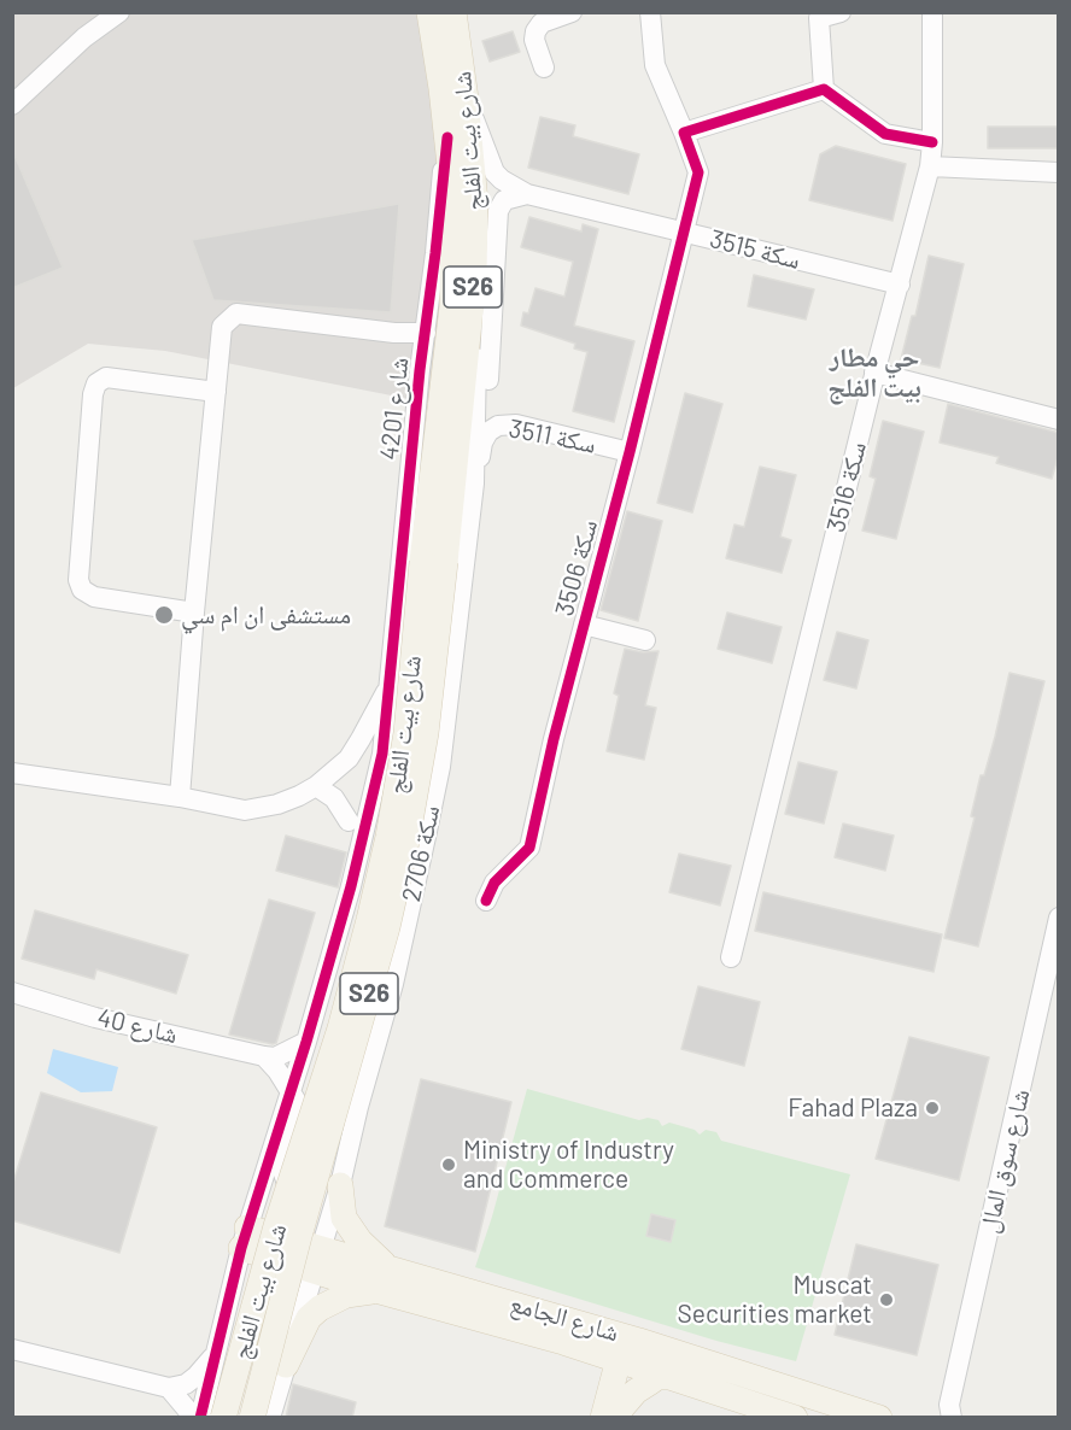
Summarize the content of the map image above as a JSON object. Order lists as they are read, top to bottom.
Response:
{
  "streets": {
    "main road": ["شارع بيت الفلج", "S26", "شارع الجامع"],
    "street": [
      "سكة 3515",
      "شارع 4201",
      "سكة 3511",
      "سكة 3516",
      "سكة 3506",
      "سكة 2706",
      "40 شارع",
      "شارع سوق المال"
    ]
  },
  "crossings": [
    ["شارع بيت الفلج", "سكة 3515"],
    ["شارع بيت الفلج", "شارع 4201"],
    ["شارع بيت الفلج", "سكة 2706"],
    ["سكة 3515", "سكة 3516"],
    ["سكة 3515", "سكة 3506"],
    ["سكة 3511", "سكة 3506"],
    ["سكة 3511", "سكة 2706"],
    ["سكة 2706", "شارع الجامع"]
  ],
  "districts": ["حي مطار بيت الفلج"],
  "places": [
    "مستشفى ان ام سي",
    "Fahad Plaza",
    "Ministry of Industry and Commerce",
    "Muscat Securities market"
  ]
}
